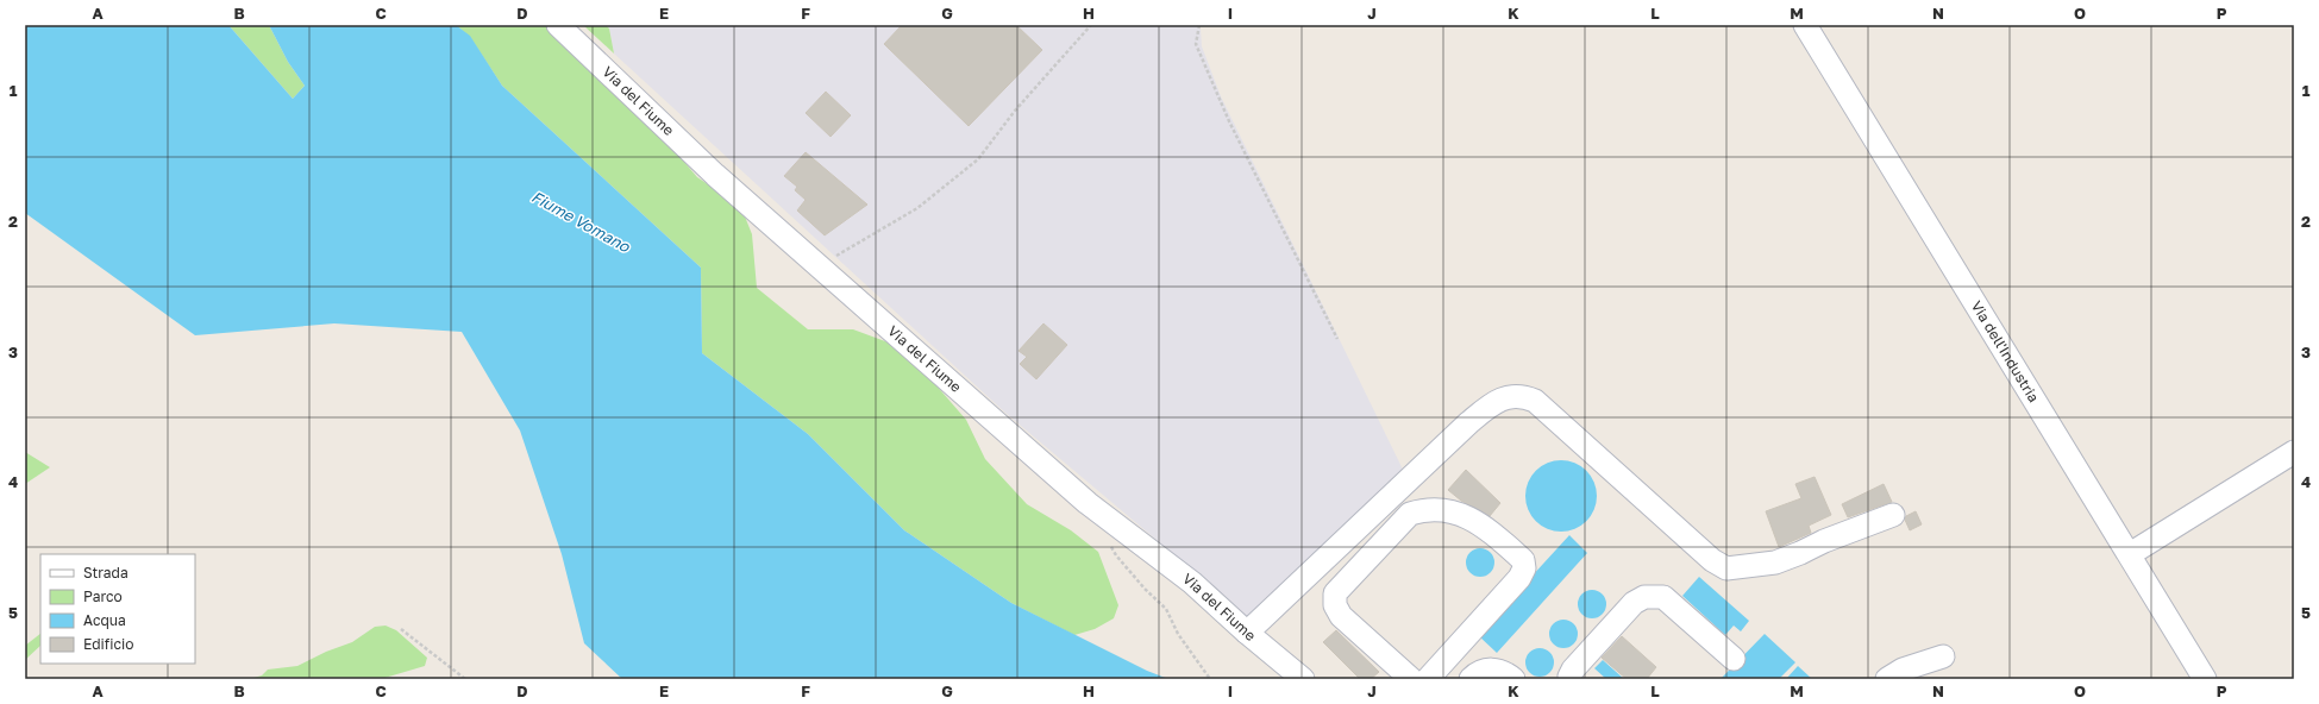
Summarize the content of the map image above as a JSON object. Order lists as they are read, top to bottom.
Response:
{
  "streets": {
    "street": ["Via del Fiume", "Via dell'Industria"]
  },
  "water": ["Fiume Vomano"],
  "legend": [
    "Strada",
    "Parco",
    "Acqua",
    "Edificio"
  ],
  "grid": {
    "columns": [
      "A",
      "B",
      "C",
      "D",
      "E",
      "F",
      "G",
      "H",
      "I",
      "J",
      "K",
      "L",
      "M",
      "N",
      "O",
      "P"
    ],
    "rows": [
      "1",
      "2",
      "3",
      "4",
      "5"
    ]
  }
}
